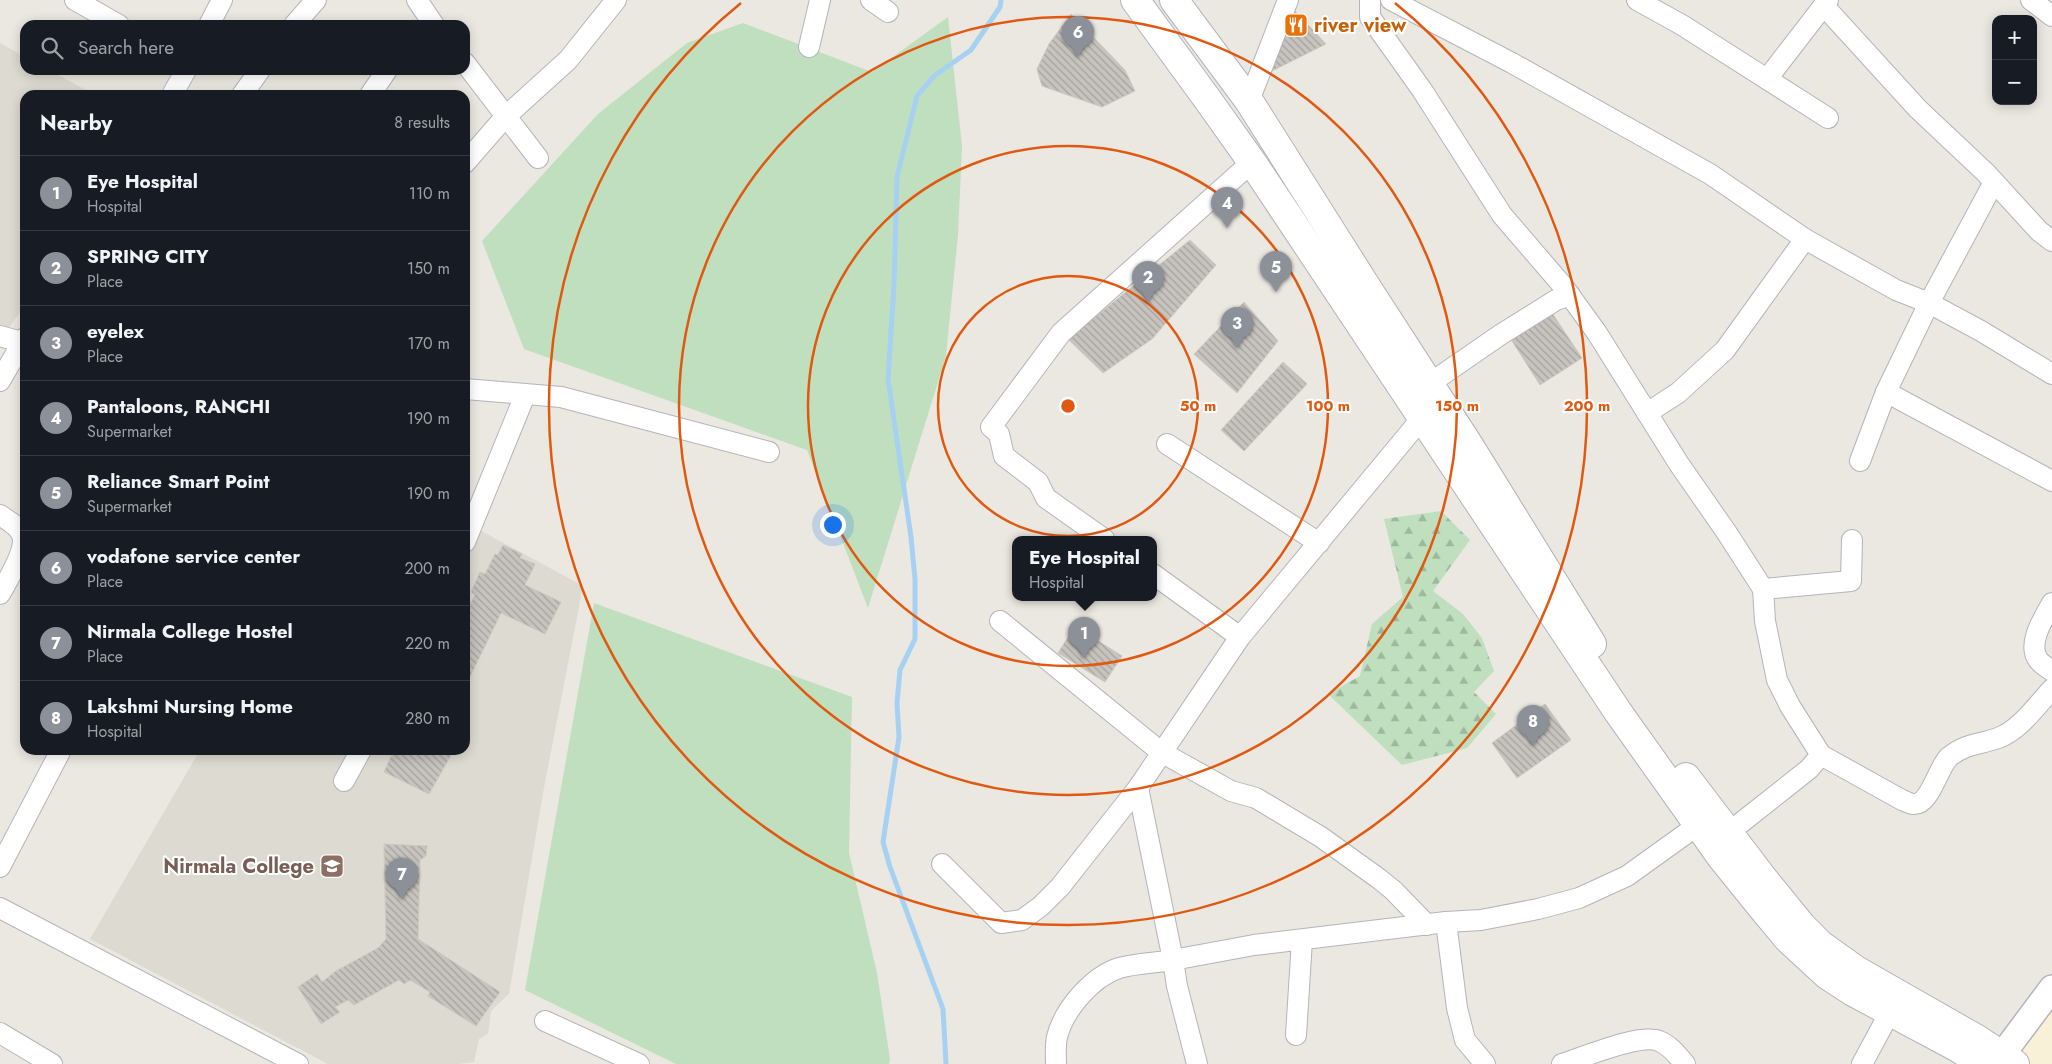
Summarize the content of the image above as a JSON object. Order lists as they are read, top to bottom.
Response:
{
  "places": {
    "restaurant": ["river view"],
    "school or university": ["Nirmala College"]
  },
  "page": {
    "map_buttons": ["+", "−"],
    "pins": [
      "6",
      "4",
      "5",
      "2",
      "3",
      "1",
      "8",
      "7"
    ],
    "search": "Search here",
    "heading": ["Nearby", "8 results"],
    "list": [
      {
        "mark": "1",
        "name": "Eye Hospital",
        "note": "Hospital",
        "value": "110 m"
      },
      {
        "mark": "2",
        "name": "SPRING CITY",
        "note": "Place",
        "value": "150 m"
      },
      {
        "mark": "3",
        "name": "eyelex",
        "note": "Place",
        "value": "170 m"
      },
      {
        "mark": "4",
        "name": "Pantaloons, RANCHI",
        "note": "Supermarket",
        "value": "190 m"
      },
      {
        "mark": "5",
        "name": "Reliance Smart Point",
        "note": "Supermarket",
        "value": "190 m"
      },
      {
        "mark": "6",
        "name": "vodafone service center",
        "note": "Place",
        "value": "200 m"
      },
      {
        "mark": "7",
        "name": "Nirmala College Hostel",
        "note": "Place",
        "value": "220 m"
      },
      {
        "mark": "8",
        "name": "Lakshmi Nursing Home",
        "note": "Hospital",
        "value": "280 m"
      }
    ],
    "popup": ["Eye Hospital", "Hospital"]
  },
  "rings": [
    "50 m",
    "100 m",
    "150 m",
    "200 m"
  ]
}
